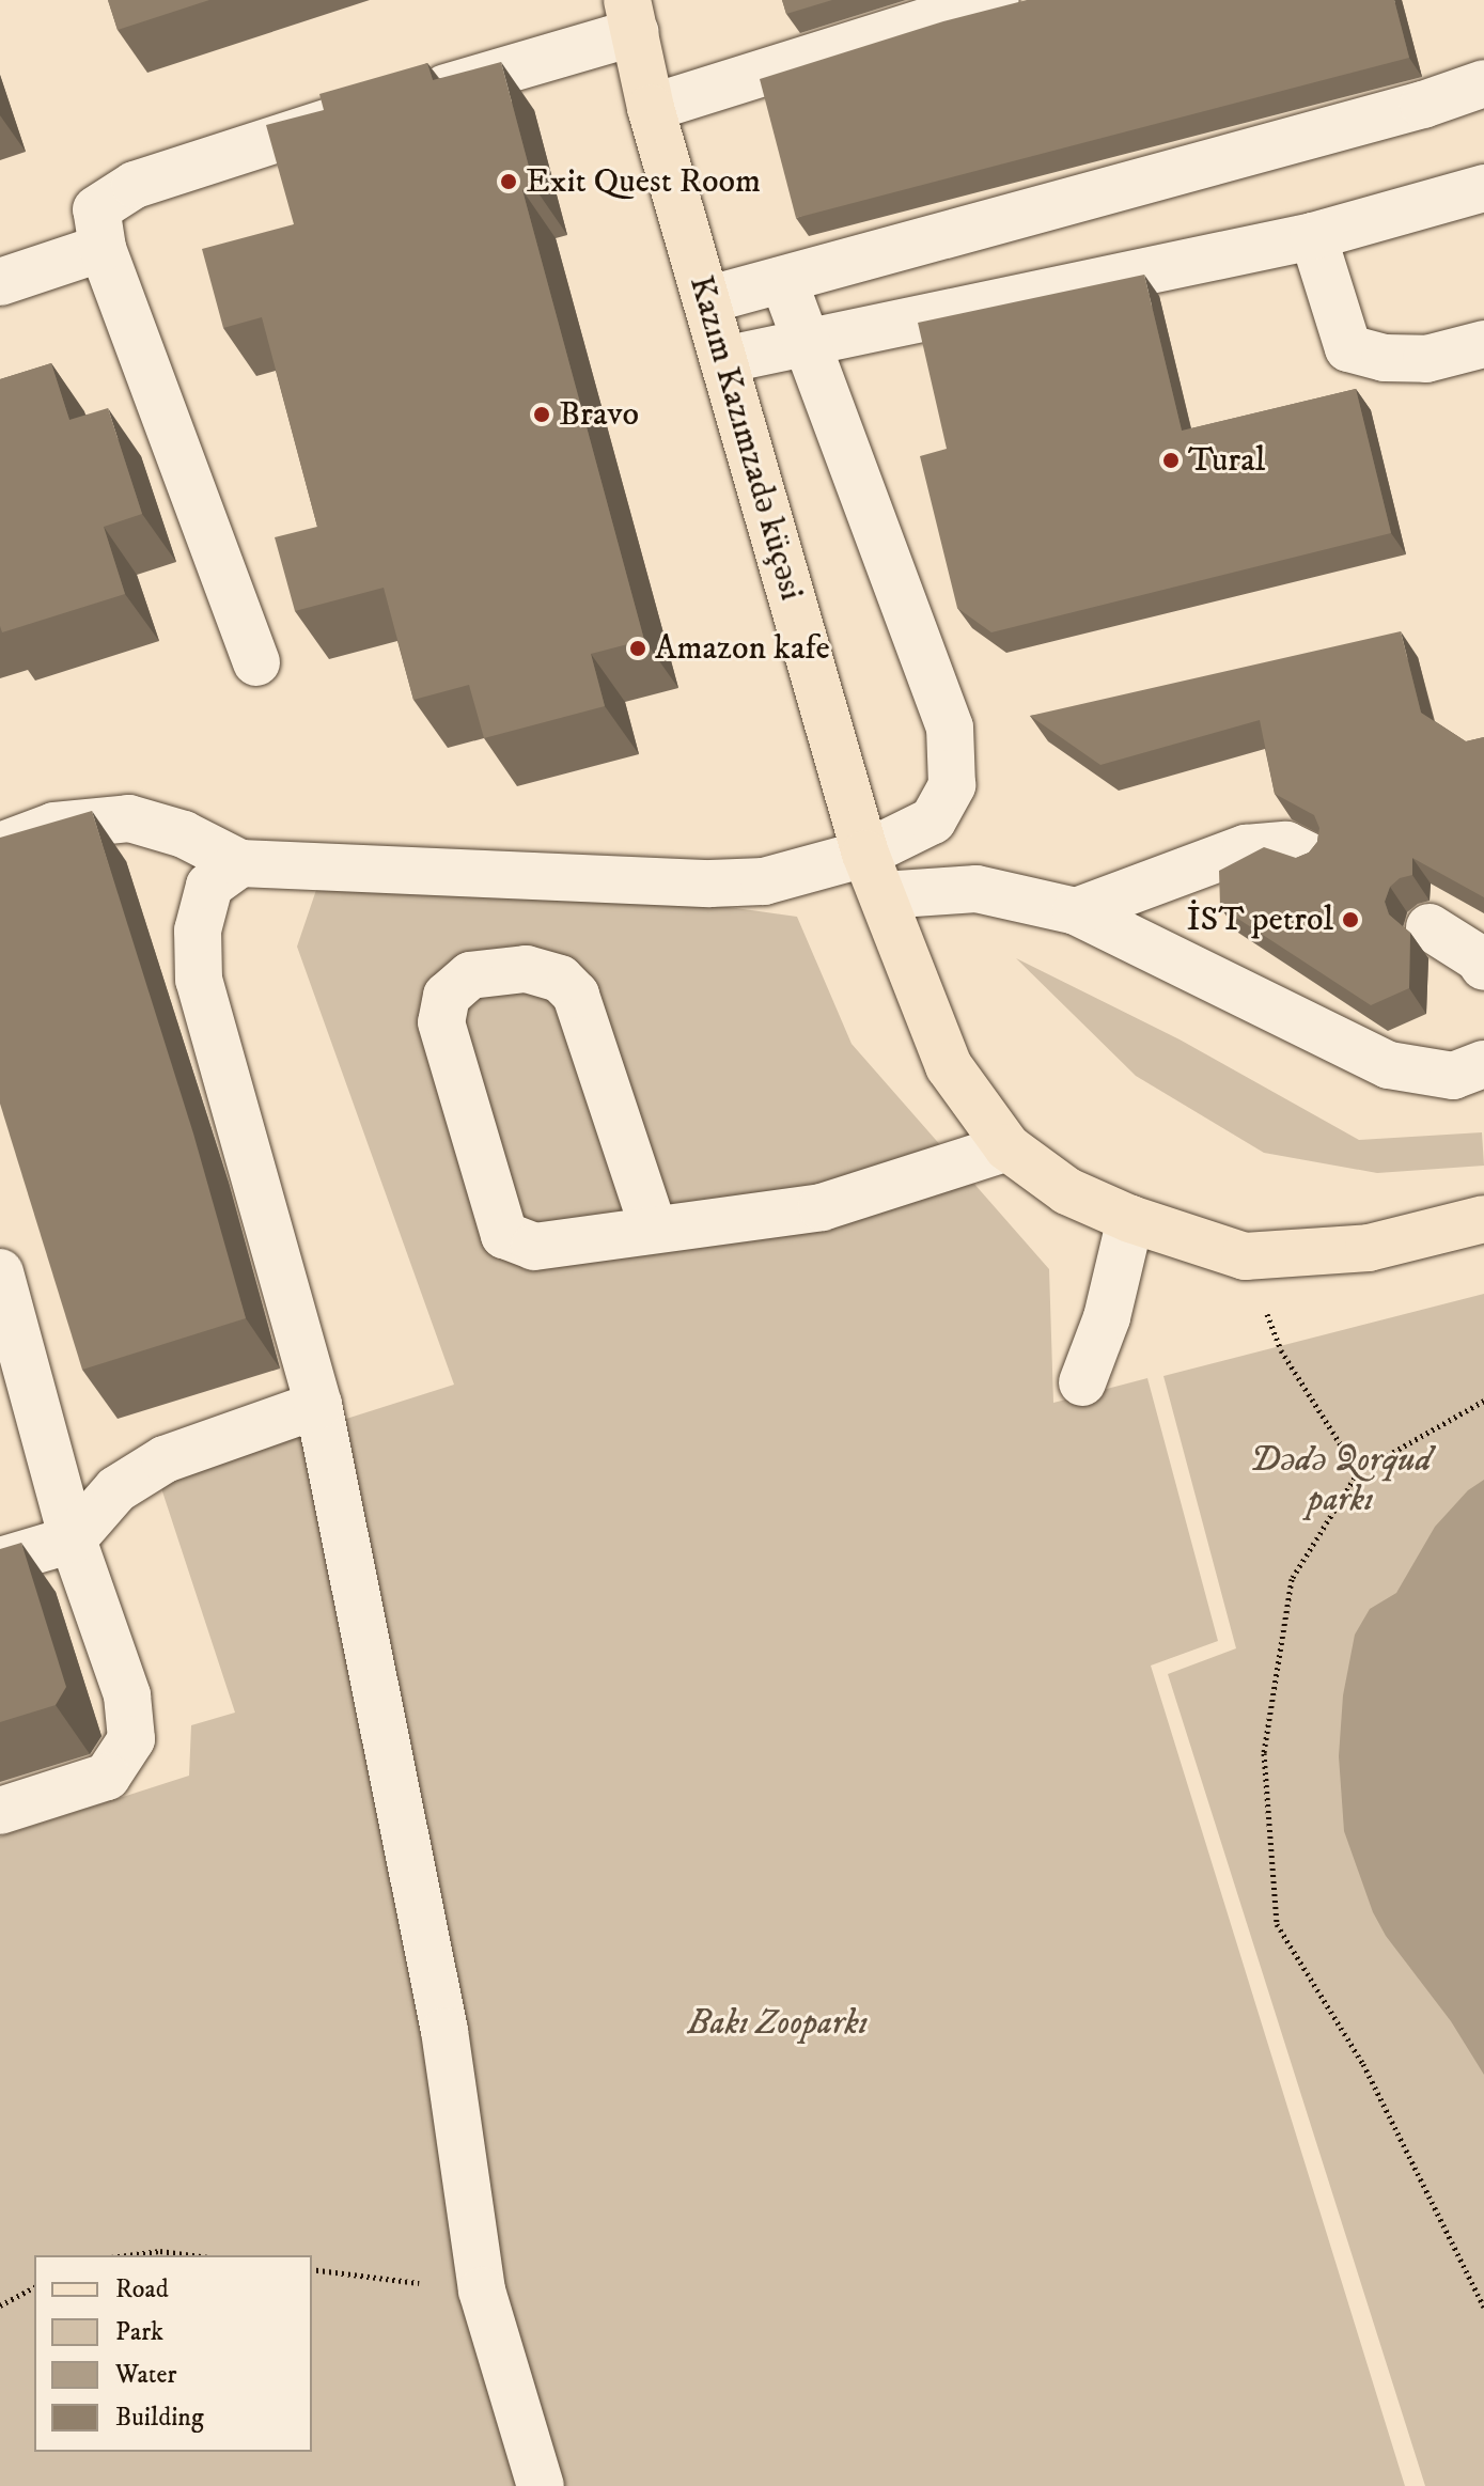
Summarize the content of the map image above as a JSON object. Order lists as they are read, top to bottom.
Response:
{
  "streets": {
    "main road": ["Kazım Kazımzadə küçəsi"]
  },
  "parks": ["Dədə Qorqud parkı", "Bakı Zooparkı"],
  "places": [
    "Exit Quest Room",
    "Bravo",
    "Tural",
    "Amazon kafe",
    "İST petrol"
  ],
  "legend": [
    "Road",
    "Park",
    "Water",
    "Building"
  ]
}
